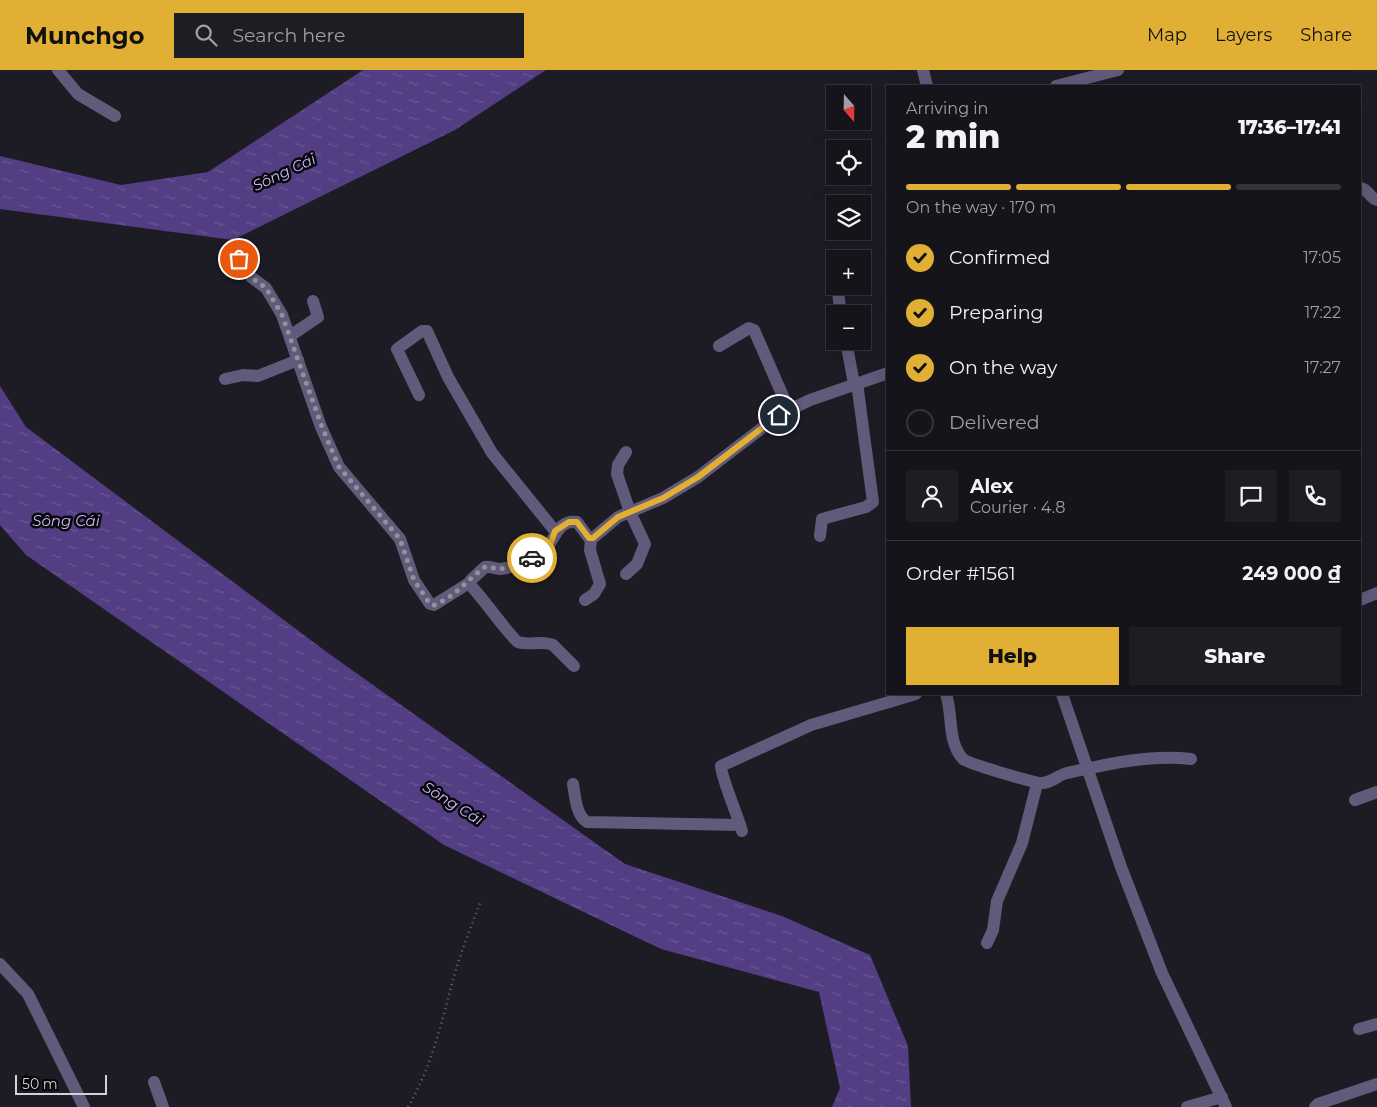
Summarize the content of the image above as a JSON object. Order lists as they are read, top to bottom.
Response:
{
  "water": ["Sông Cái"],
  "scale_bar": "50 m",
  "north": "bottom",
  "page": {
    "header": "Munchgo",
    "search": "Search here",
    "nav": ["Map", "Layers", "Share"],
    "map_buttons": ["+", "−"],
    "heading": ["2 min", "Arriving in", "17:36–17:41"],
    "panel": [
      "Alex",
      "Courier · 4.8",
      "Order #1561",
      "249 000 ₫"
    ],
    "bar": "On the way · 170 m",
    "list": [
      ["Confirmed", "17:05"],
      ["Preparing", "17:22"],
      ["On the way", "17:27"],
      "Delivered"
    ],
    "buttons": ["Help", "Share"],
    "scale": "50 m"
  }
}
